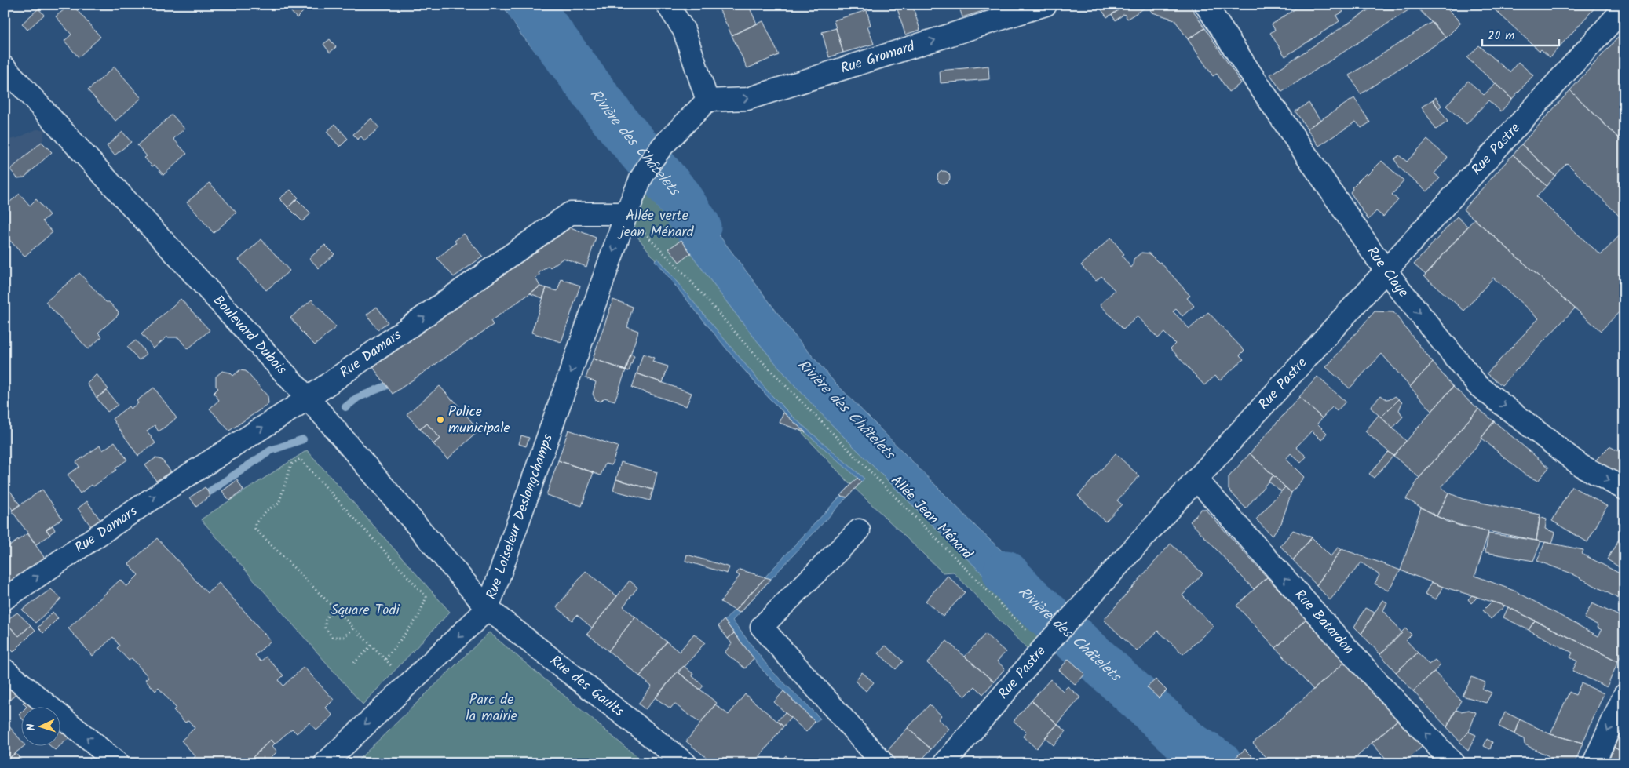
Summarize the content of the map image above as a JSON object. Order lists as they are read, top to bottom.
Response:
{
  "streets": {
    "street": [
      "Rue Gromard",
      "Rue Pastre",
      "Rue Claye",
      "Boulevard Dubois",
      "Rue Damars",
      "Rue Loiseleur Deslongchamps",
      "Rue Batardon",
      "Rue des Gaults"
    ],
    "path": ["Allée Jean Ménard"]
  },
  "crossings": [
    ["Rue Pastre", "Rue Claye"],
    ["Rue Pastre", "Allée Jean Ménard"],
    ["Rue Pastre", "Rue Batardon"],
    ["Boulevard Dubois", "Rue Damars"],
    ["Boulevard Dubois", "Rue Loiseleur Deslongchamps"],
    ["Boulevard Dubois", "Rue des Gaults"],
    ["Rue Damars", "Rue Loiseleur Deslongchamps"],
    ["Rue Damars", "Allée Jean Ménard"],
    ["Rue Loiseleur Deslongchamps", "Allée Jean Ménard"],
    ["Rue Loiseleur Deslongchamps", "Rue des Gaults"]
  ],
  "one_way": [
    "Rue Gromard",
    "Rue Claye",
    "Rue Damars",
    "Rue Loiseleur Deslongchamps",
    "Rue Batardon"
  ],
  "water": ["Rivière des Châtelets"],
  "parks": ["Allée verte jean Ménard", "Square Todi", "Parc de la mairie"],
  "places": ["Police municipale"],
  "scale_bar": "20 m",
  "north": "left"
}
